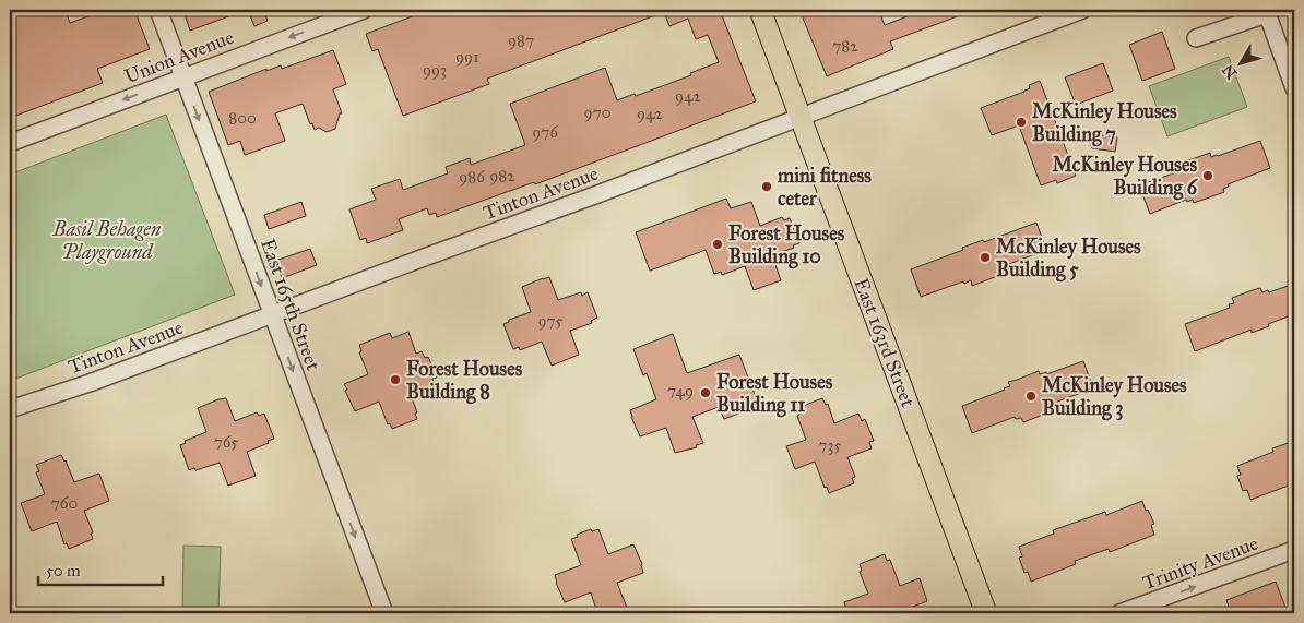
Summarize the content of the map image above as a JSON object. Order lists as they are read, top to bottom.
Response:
{
  "streets": {
    "main road": ["East 163rd Street"],
    "street": [
      "Union Avenue",
      "Tinton Avenue",
      "East 165th Street",
      "Trinity Avenue"
    ]
  },
  "crossings": [
    ["Union Avenue", "East 165th Street"],
    ["Tinton Avenue", "East 165th Street"],
    ["Tinton Avenue", "East 163rd Street"]
  ],
  "one_way": ["Union Avenue", "East 165th Street", "Trinity Avenue"],
  "parks": ["Basil Behagen Playground"],
  "places": [
    "McKinley Houses Building 7",
    "McKinley Houses Building 6",
    "mini fitness ceter",
    "Forest Houses Building 10",
    "McKinley Houses Building 5",
    "Forest Houses Building 8",
    "Forest Houses Building 11",
    "McKinley Houses Building 3"
  ],
  "house_numbers": [
    "987",
    "782",
    "991",
    "993",
    "942",
    "970",
    "942",
    "800",
    "976",
    "982",
    "986",
    "975",
    "749",
    "765",
    "735",
    "760"
  ],
  "scale_bar": "50 m",
  "north": "bottom left"
}
